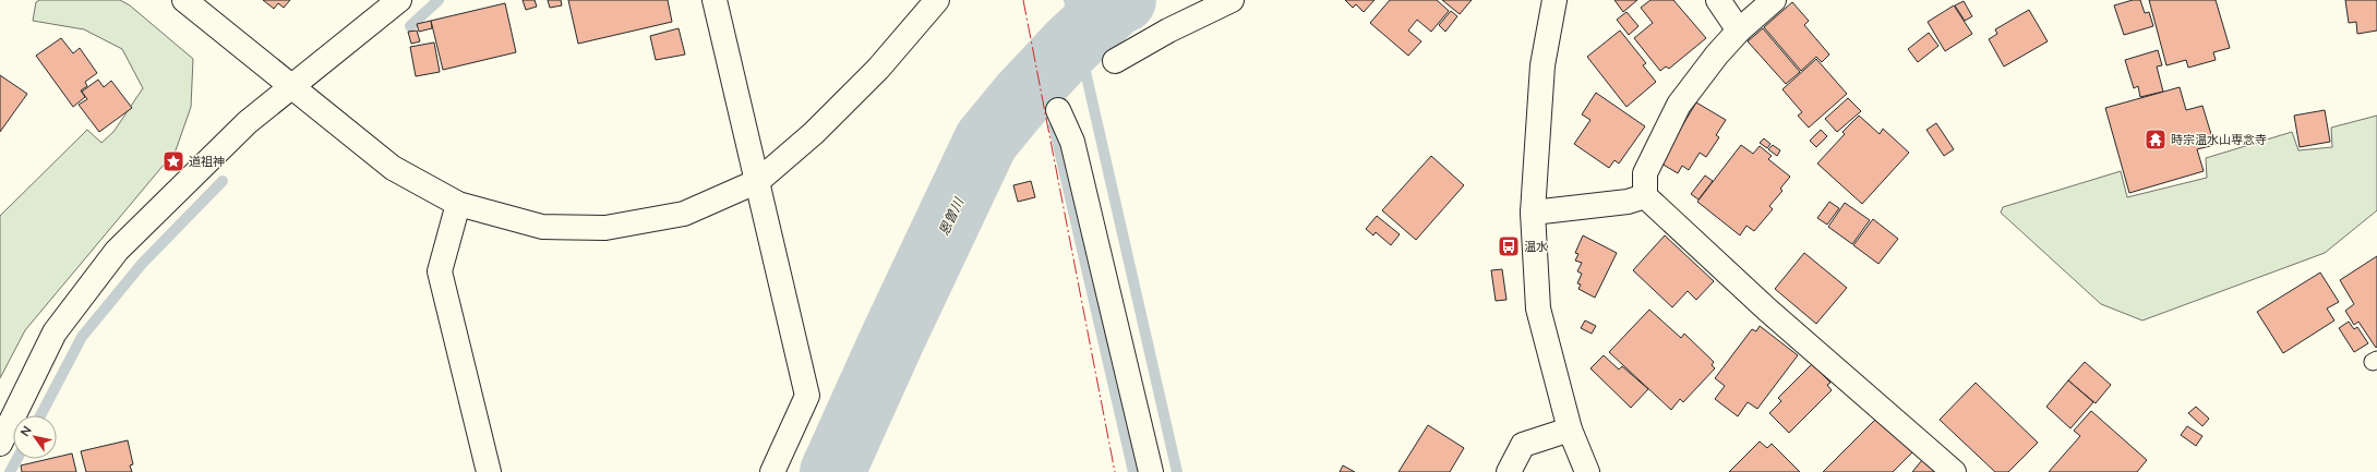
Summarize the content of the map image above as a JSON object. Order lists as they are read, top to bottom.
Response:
{
  "water": ["恩曽川"],
  "places": {
    "temple": ["時宗温水山専念寺"],
    "place": ["道祖神"],
    "bus stop": ["温水"]
  },
  "north": "top left"
}
